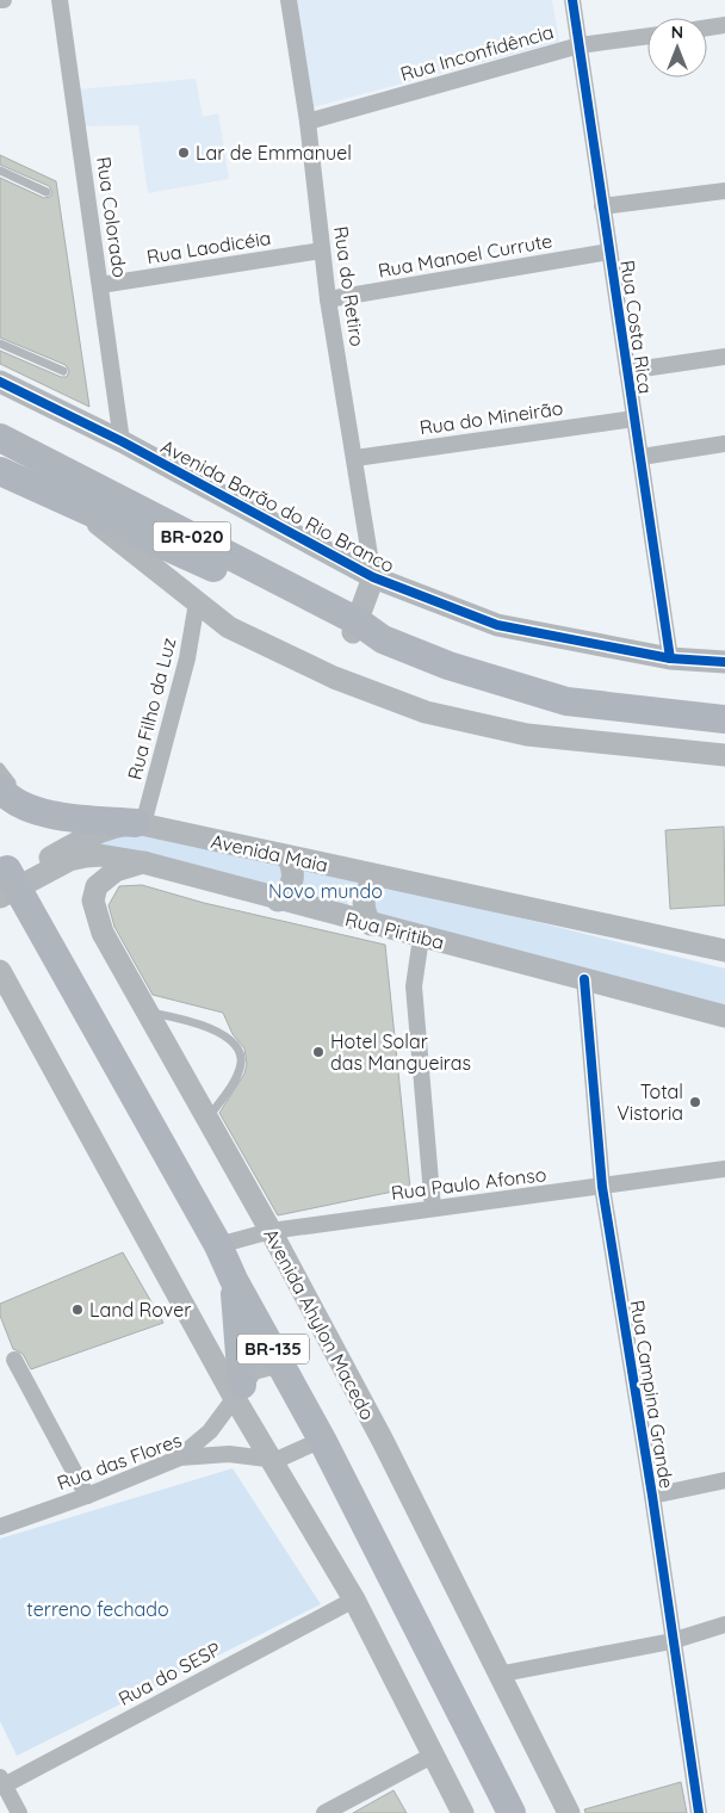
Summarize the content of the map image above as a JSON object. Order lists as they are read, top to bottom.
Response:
{
  "streets": {
    "highway": ["BR-020", "BR-135"],
    "main road": [
      "Avenida Barão do Rio Branco",
      "Avenida Maia",
      "Rua Piritiba",
      "Avenida Ahylon Macedo"
    ],
    "street": [
      "Rua Inconfidência",
      "Rua Colorado",
      "Rua Laodicéia",
      "Rua Manoel Currute",
      "Rua do Retiro",
      "Rua Costa Rica",
      "Rua do Mineirão",
      "Rua Filho da Luz",
      "Rua Paulo Afonso",
      "Rua Campina Grande",
      "Rua das Flores",
      "Rua do SESP"
    ]
  },
  "crossings": [
    ["Rua Inconfidência", "Rua do Retiro"],
    ["Rua Inconfidência", "Rua Costa Rica"],
    ["Rua Colorado", "Rua Laodicéia"],
    ["Rua Colorado", "Avenida Barão do Rio Branco"],
    ["Rua Laodicéia", "Rua do Retiro"],
    ["Rua Manoel Currute", "Rua do Retiro"],
    ["Rua Manoel Currute", "Rua Costa Rica"],
    ["Rua do Retiro", "Rua do Mineirão"],
    ["Rua do Retiro", "Avenida Barão do Rio Branco"],
    ["Rua Costa Rica", "Rua do Mineirão"],
    ["Rua Costa Rica", "Avenida Barão do Rio Branco"],
    ["Rua Filho da Luz", "Avenida Maia"],
    ["Avenida Maia", "Rua Piritiba"],
    ["Avenida Maia", "BR-135"],
    ["Rua Piritiba", "Avenida Ahylon Macedo"],
    ["Rua Piritiba", "BR-135"],
    ["Rua Piritiba", "Rua Campina Grande"],
    ["Rua Paulo Afonso", "Avenida Ahylon Macedo"],
    ["Rua Paulo Afonso", "BR-135"],
    ["Rua Paulo Afonso", "Rua Campina Grande"],
    ["BR-135", "Rua das Flores"]
  ],
  "parks": ["Novo mundo", "terreno fechado"],
  "places": [
    "Lar de Emmanuel",
    "Hotel Solar das Mangueiras",
    "Total Vistoria",
    "Land Rover"
  ],
  "north": "top"
}
